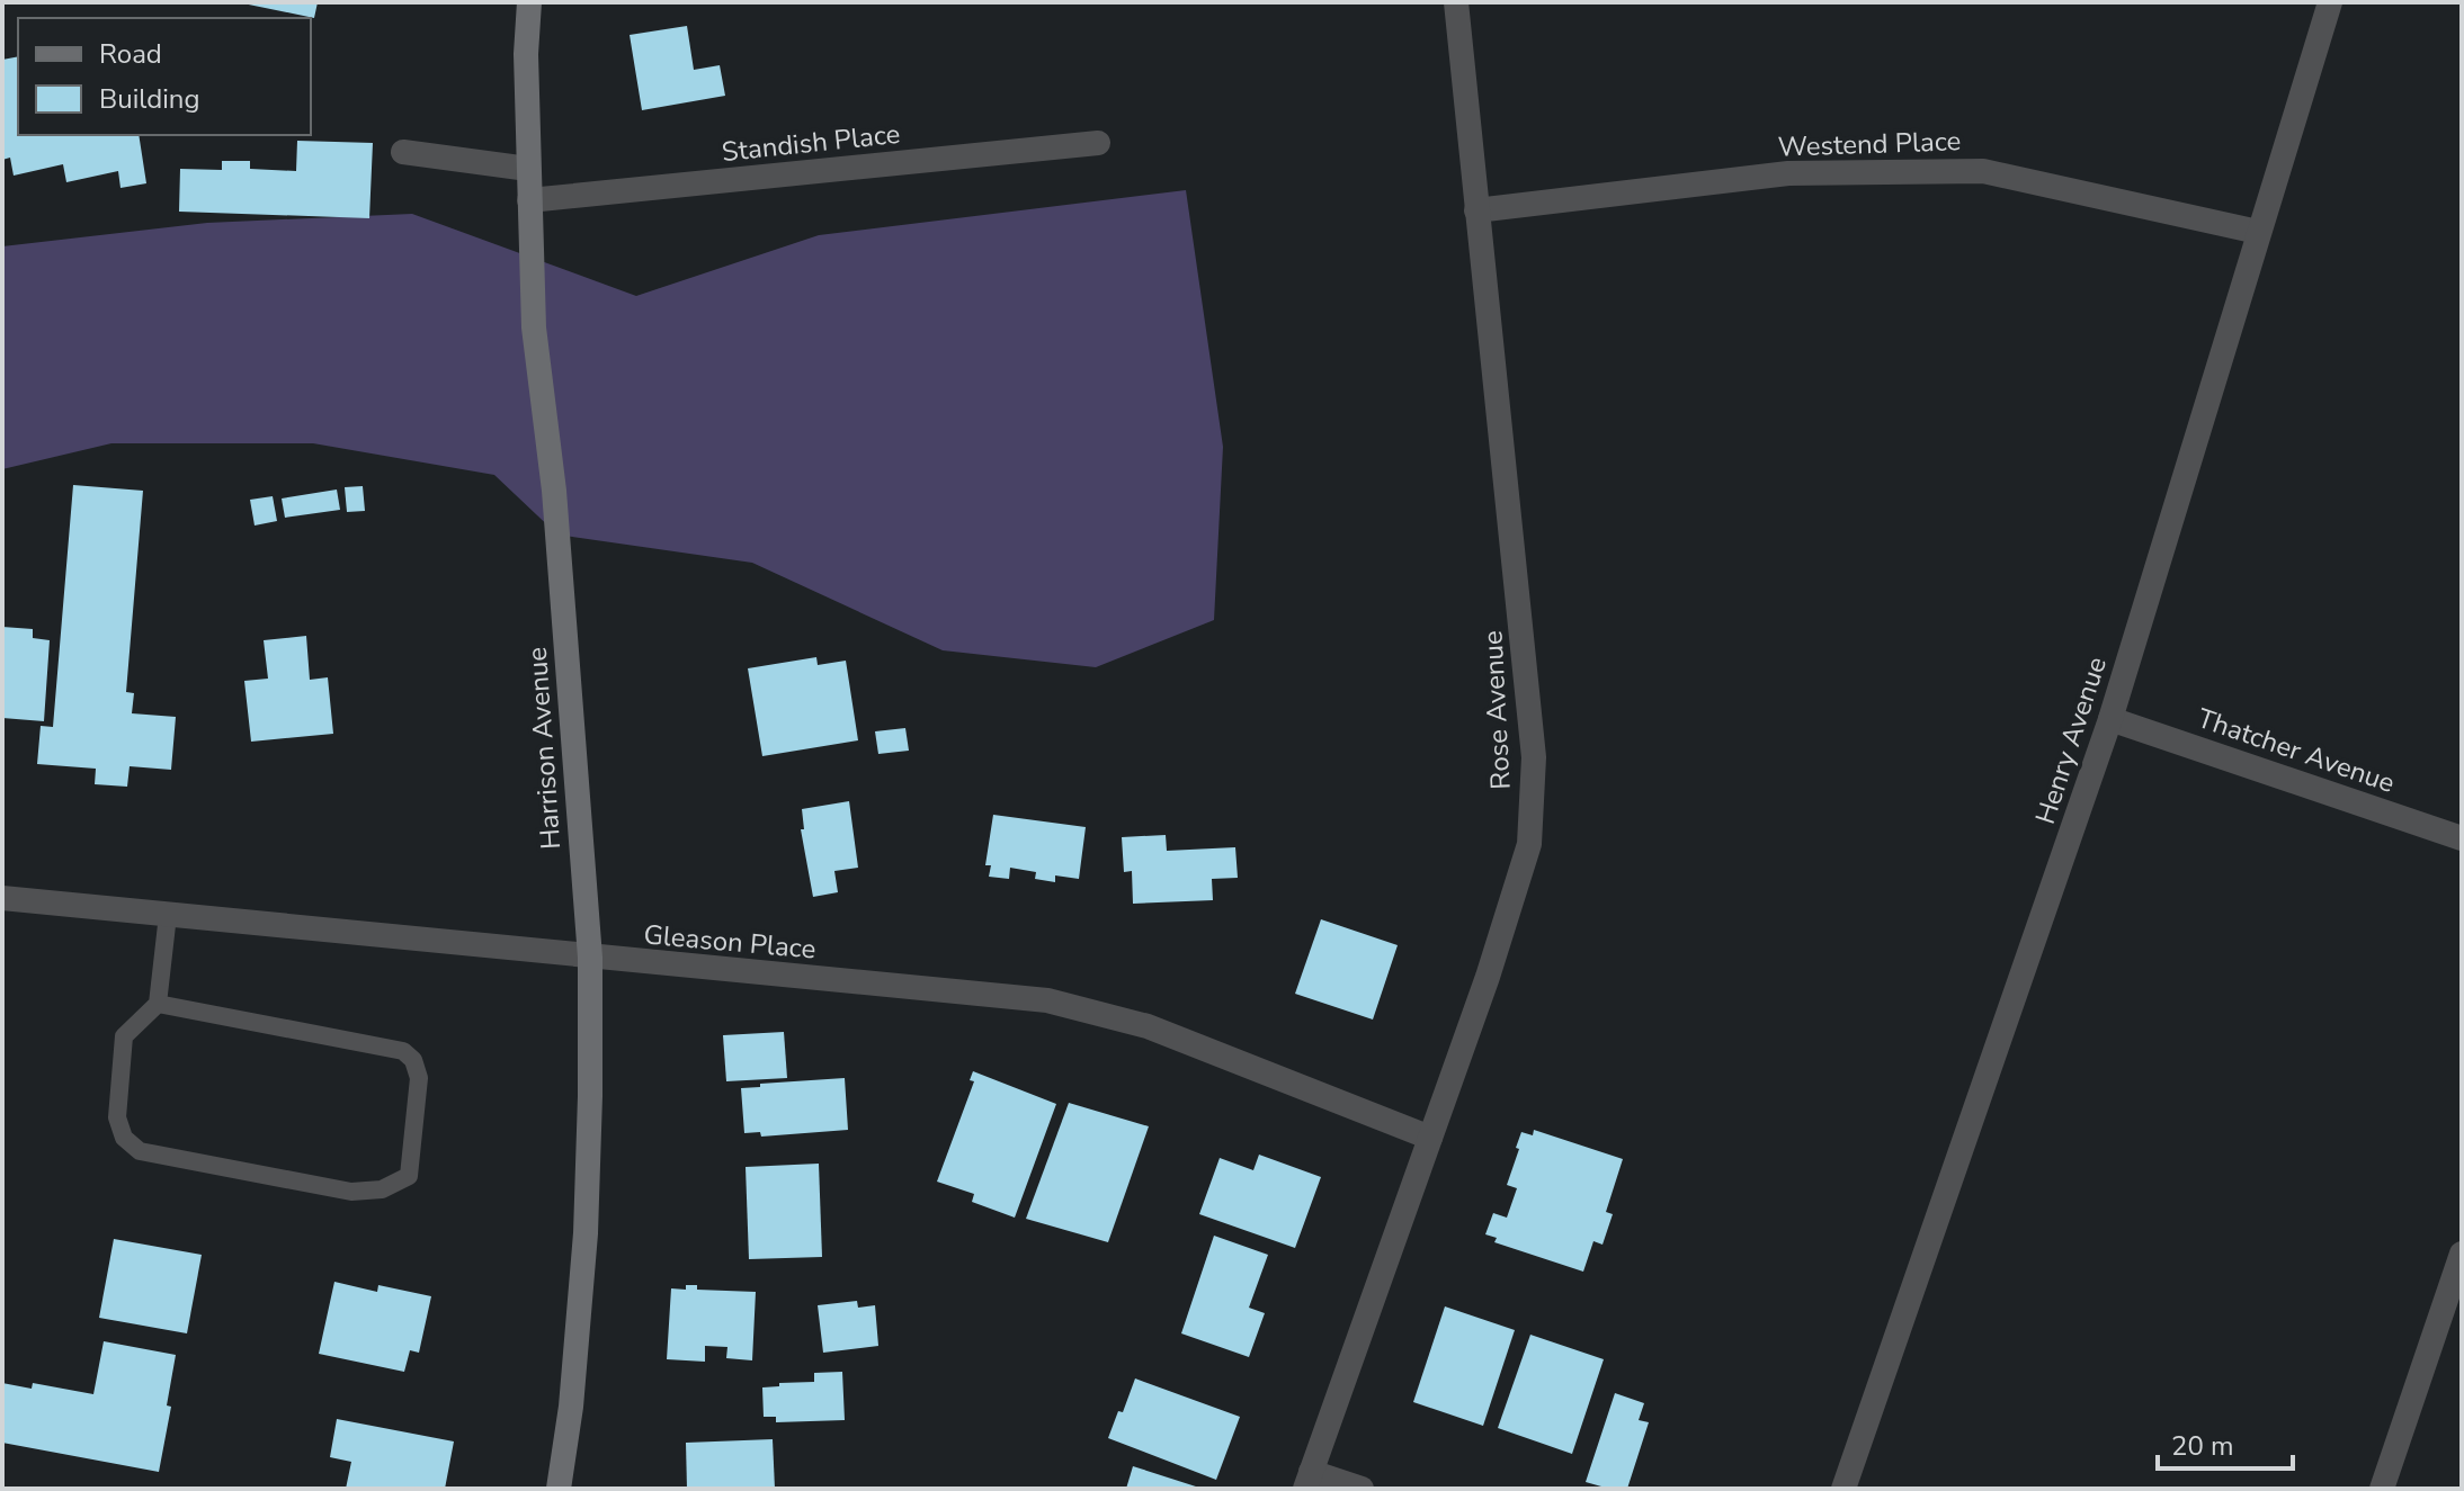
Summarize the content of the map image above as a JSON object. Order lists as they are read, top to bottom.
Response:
{
  "streets": {
    "main road": ["Harrison Avenue"],
    "street": [
      "Standish Place",
      "Westend Place",
      "Rose Avenue",
      "Henry Avenue",
      "Thatcher Avenue",
      "Gleason Place"
    ]
  },
  "crossings": [
    ["Standish Place", "Harrison Avenue"],
    ["Westend Place", "Rose Avenue"],
    ["Westend Place", "Henry Avenue"],
    ["Rose Avenue", "Gleason Place"],
    ["Henry Avenue", "Thatcher Avenue"],
    ["Harrison Avenue", "Gleason Place"]
  ],
  "legend": ["Road", "Building"],
  "scale_bar": "20 m"
}
